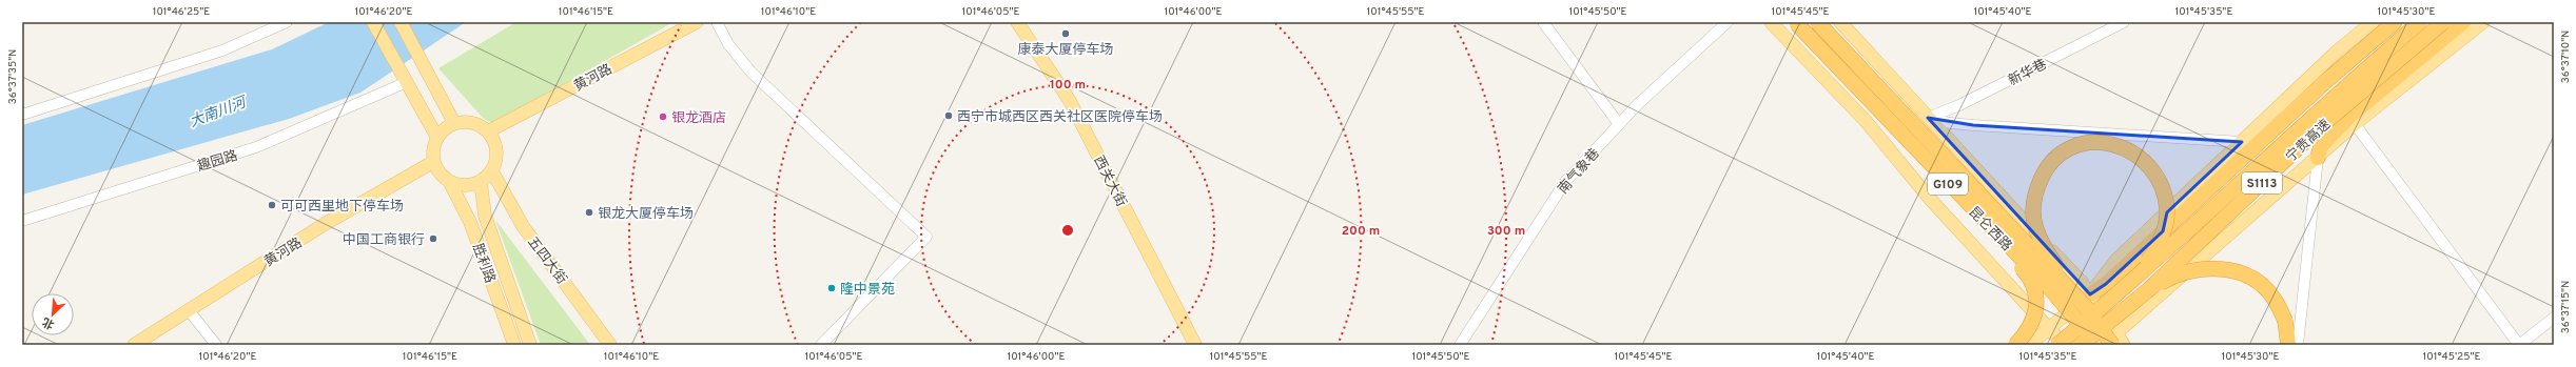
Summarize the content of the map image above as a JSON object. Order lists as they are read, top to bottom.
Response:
{
  "streets": {
    "highway": [
      "宁贵高速",
      "S1113",
      "G109",
      "昆仑西路"
    ],
    "main road": [
      "黄河路",
      "西关大街",
      "五四大街",
      "胜利路"
    ],
    "street": ["新华巷", "趣园路", "南气象巷"]
  },
  "crossings": [
    ["黄河路", "五四大街"],
    ["黄河路", "胜利路"],
    ["五四大街", "胜利路"]
  ],
  "water": ["大南川河"],
  "places": [
    "康泰大厦停车场",
    "西宁市城西区西关社区医院停车场",
    "银龙酒店",
    "可可西里地下停车场",
    "银龙大厦停车场",
    "中国工商银行",
    "隆中景苑"
  ],
  "north": "bottom left",
  "coordinates": [
    "101°46'25\"E",
    "101°46'20\"E",
    "101°46'15\"E",
    "101°46'10\"E",
    "101°46'05\"E",
    "101°46'00\"E",
    "101°45'55\"E",
    "101°45'50\"E",
    "101°45'45\"E",
    "101°45'40\"E",
    "101°45'35\"E",
    "101°45'30\"E",
    "36°37'10\"N",
    "36°37'35\"N",
    "36°37'15\"N",
    "101°45'25\"E"
  ],
  "rings": ["100 m", "200 m", "300 m"]
}
